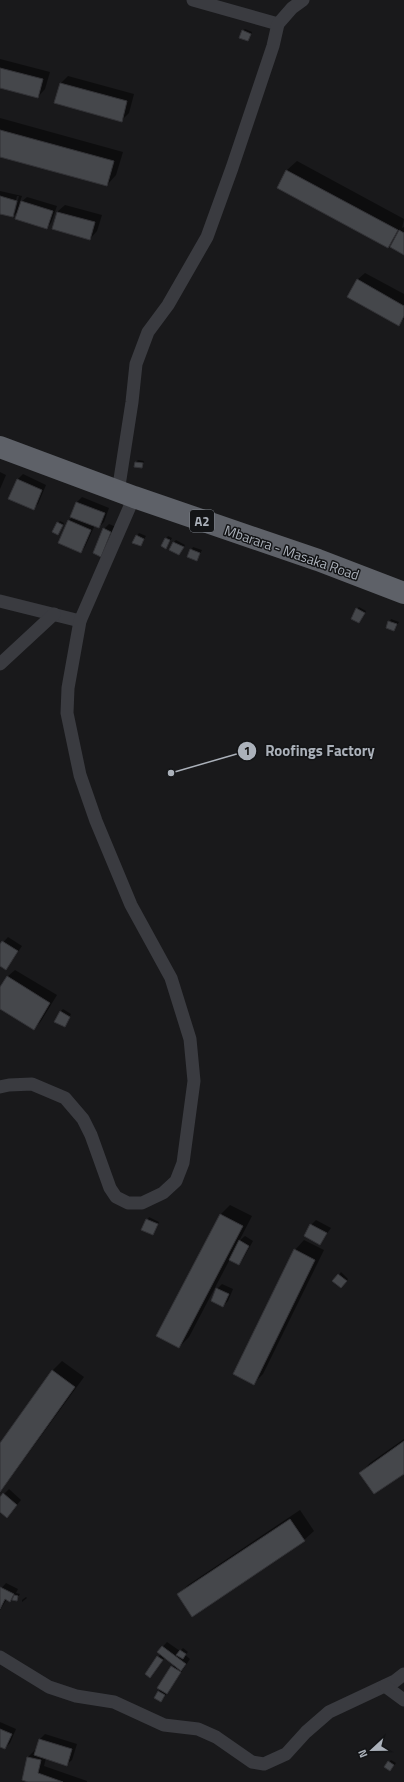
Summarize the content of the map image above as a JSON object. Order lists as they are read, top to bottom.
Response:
{
  "streets": {
    "highway": ["A2", "Mbarara - Masaka Road"]
  },
  "places": ["Roofings Factory"],
  "north": "left"
}
